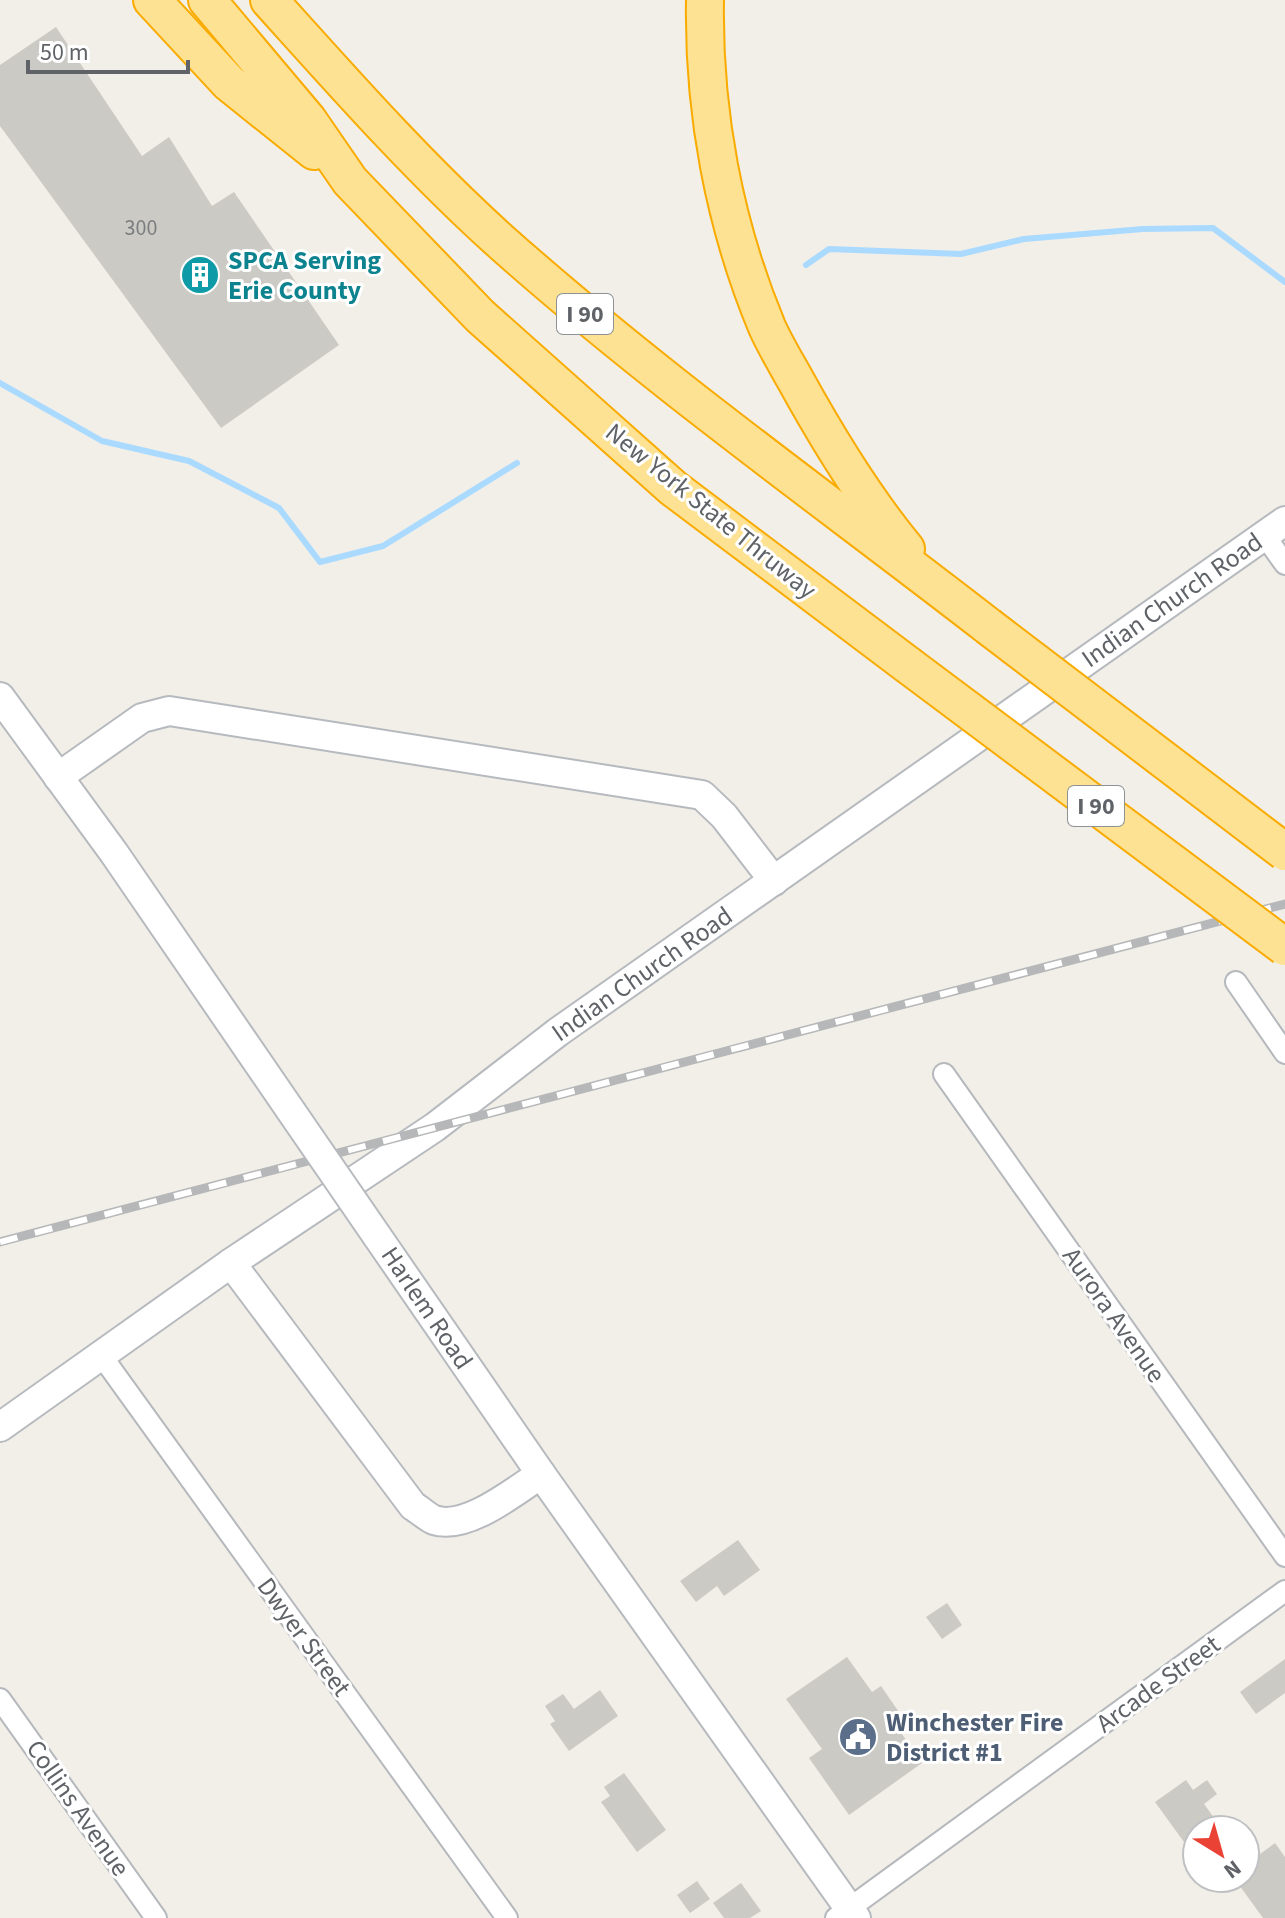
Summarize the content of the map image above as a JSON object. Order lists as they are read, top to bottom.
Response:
{
  "streets": {
    "highway": ["I 90", "New York State Thruway"],
    "main road": ["Indian Church Road", "Harlem Road"],
    "street": [
      "Aurora Avenue",
      "Dwyer Street",
      "Arcade Street",
      "Collins Avenue"
    ]
  },
  "crossings": [
    ["Indian Church Road", "Dwyer Street"],
    ["Harlem Road", "Arcade Street"]
  ],
  "places": {
    "building": ["SPCA Serving Erie County"],
    "public building": ["Winchester Fire District #1"]
  },
  "house_numbers": ["300"],
  "scale_bar": "50 m",
  "north": "bottom right"
}
